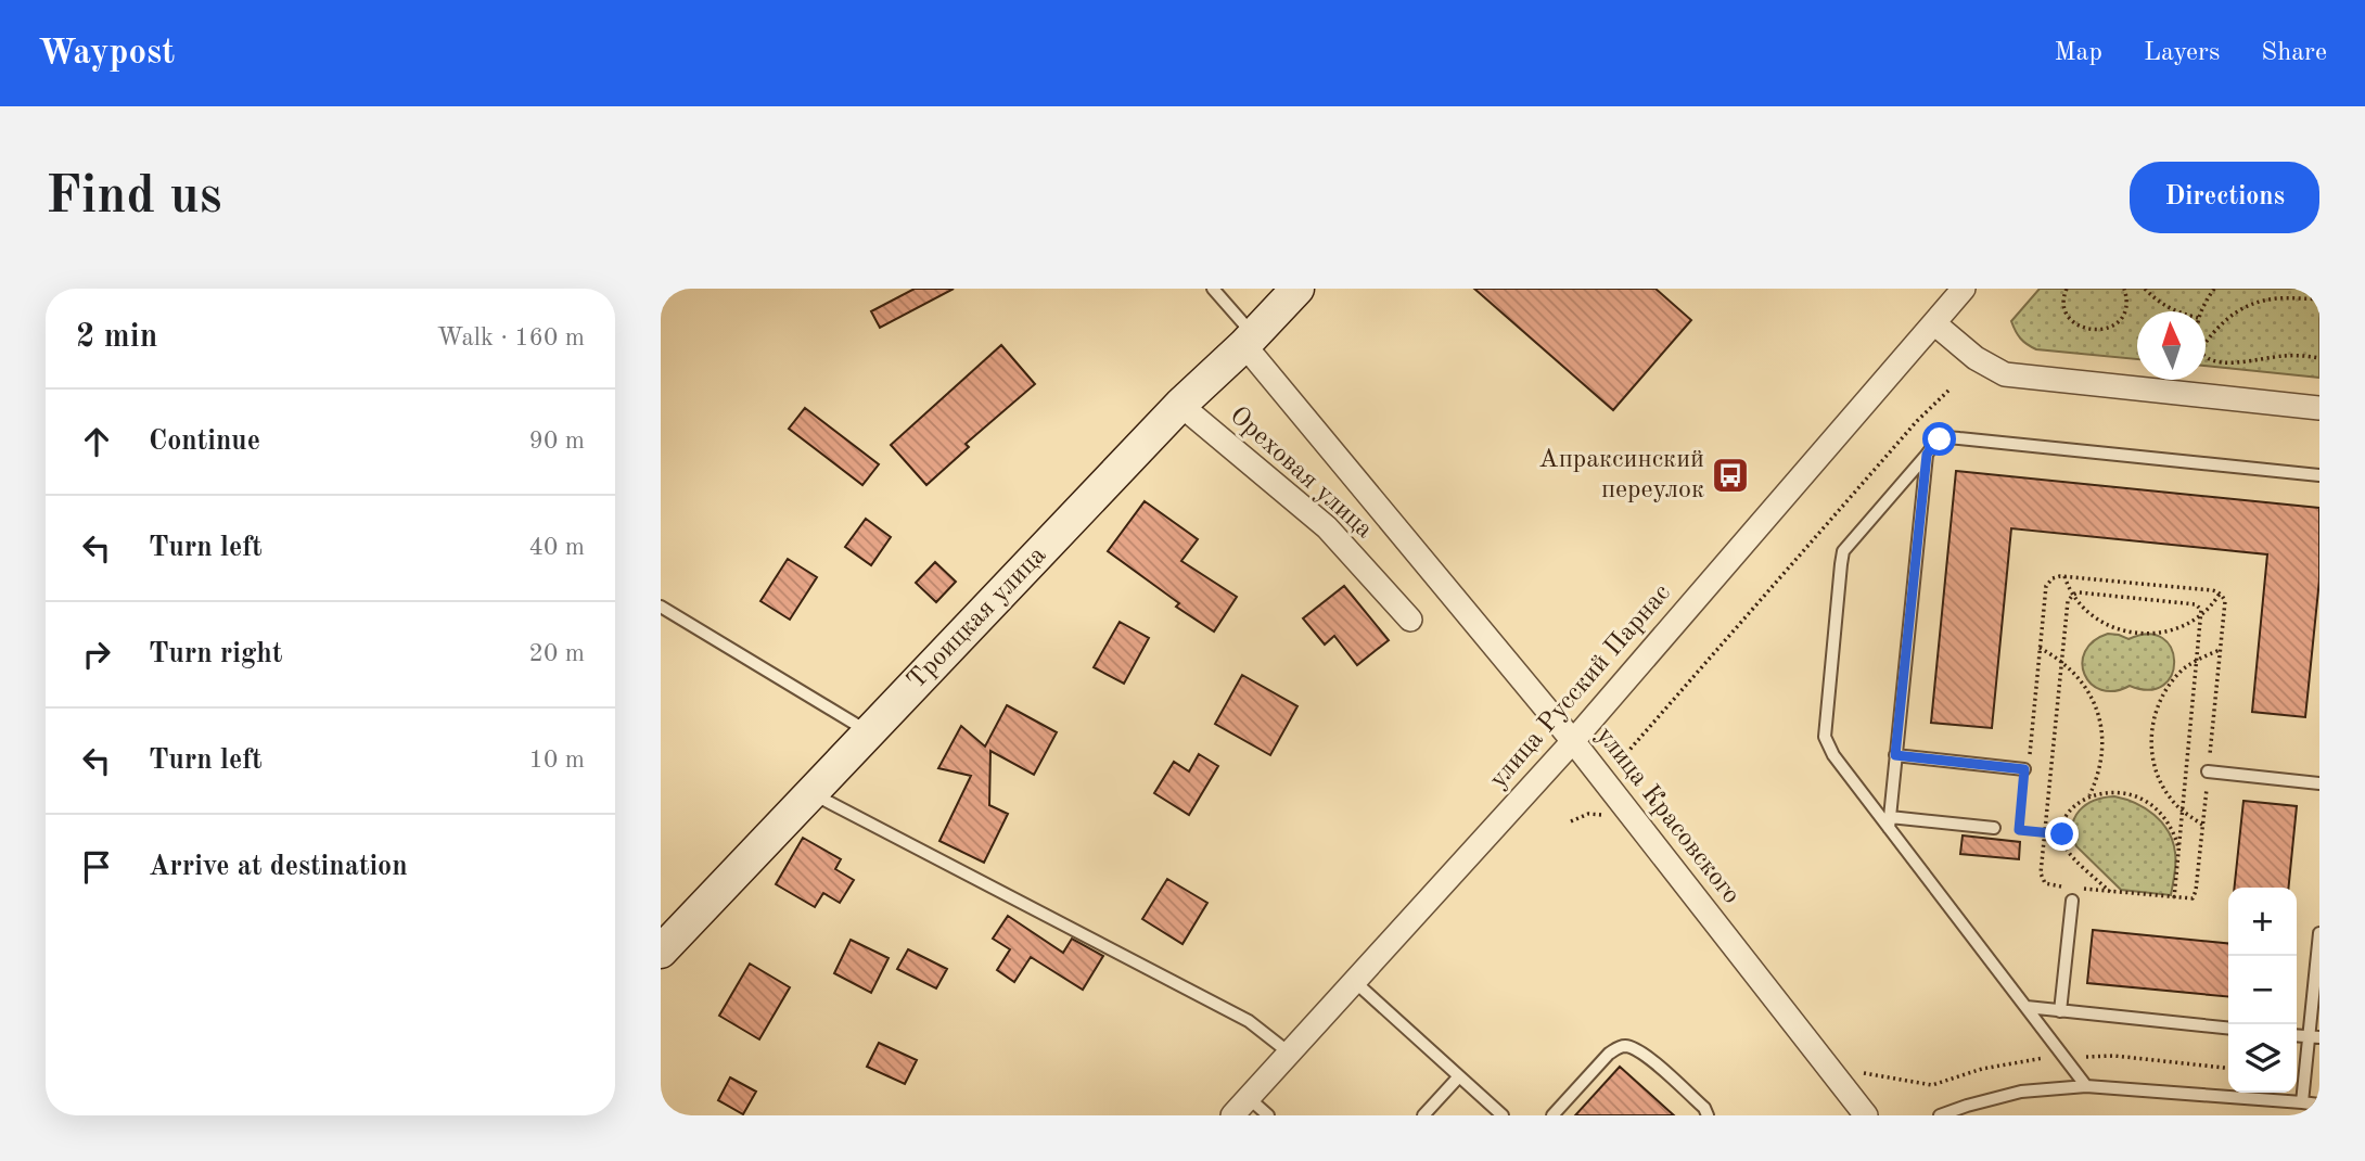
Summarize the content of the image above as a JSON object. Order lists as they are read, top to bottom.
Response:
{
  "streets": {
    "street": [
      "Ореховая улица",
      "Троицкая улица",
      "улица Русский Парнас",
      "улица Красовского"
    ]
  },
  "crossings": [
    ["Ореховая улица", "Троицкая улица"],
    ["Троицкая улица", "улица Красовского"],
    ["улица Русский Парнас", "улица Красовского"]
  ],
  "places": {
    "bus stop": ["Апраксинский переулок"]
  },
  "north": "top",
  "page": {
    "header": "Waypost",
    "nav": ["Map", "Layers", "Share"],
    "buttons": "Directions",
    "title": "Find us",
    "heading": ["2 min", "Walk · 160 m"],
    "list": [
      ["Continue", "90 m"],
      ["Turn left", "40 m"],
      ["Turn right", "20 m"],
      ["Turn left", "10 m"],
      "Arrive at destination"
    ],
    "map_buttons": ["+", "−"]
  }
}
